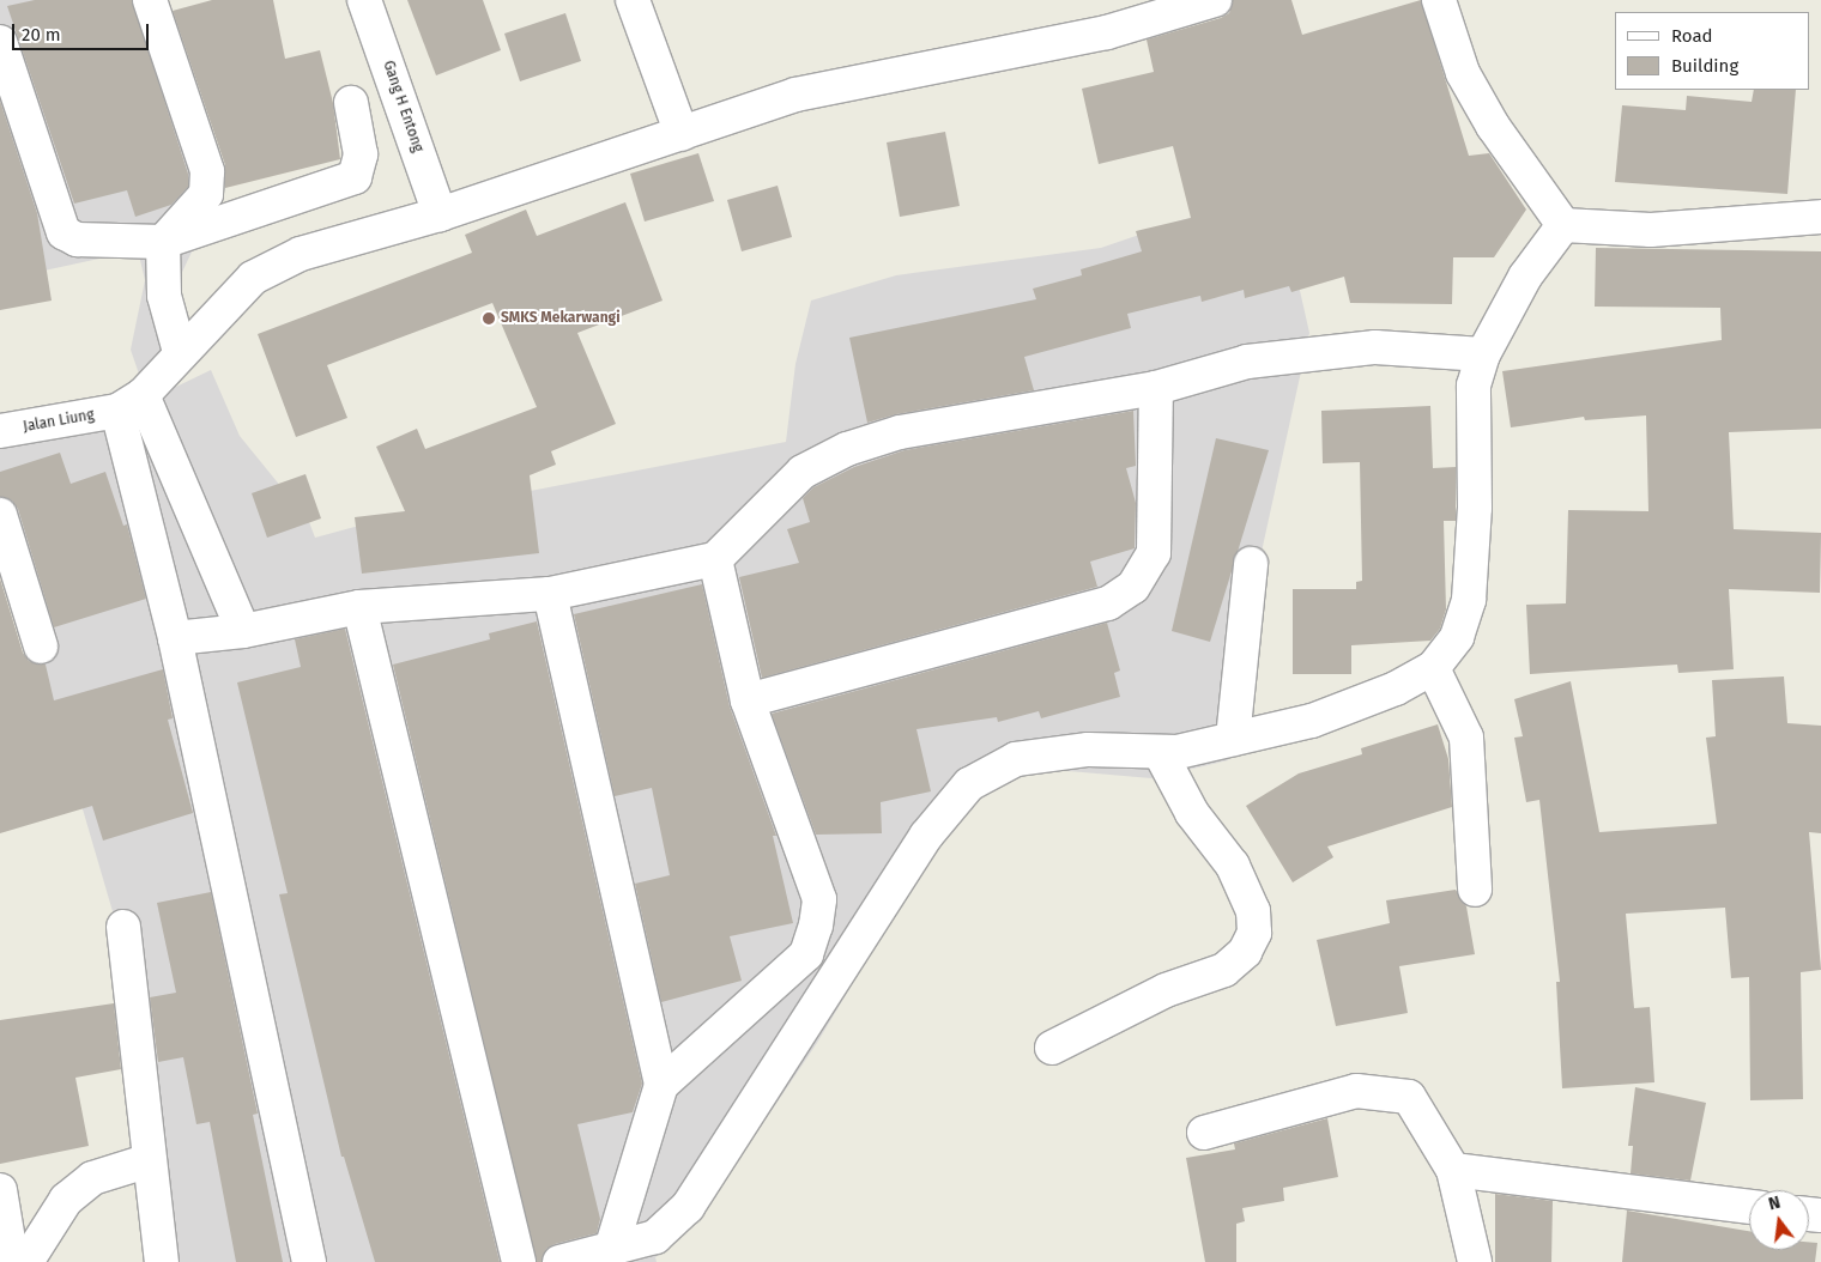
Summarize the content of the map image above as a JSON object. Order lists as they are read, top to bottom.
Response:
{
  "streets": {
    "street": ["Gang H Entong", "Jalan Liung"]
  },
  "places": ["SMKS Mekarwangi"],
  "legend": ["Road", "Building"],
  "scale_bar": "20 m",
  "north": "top"
}
